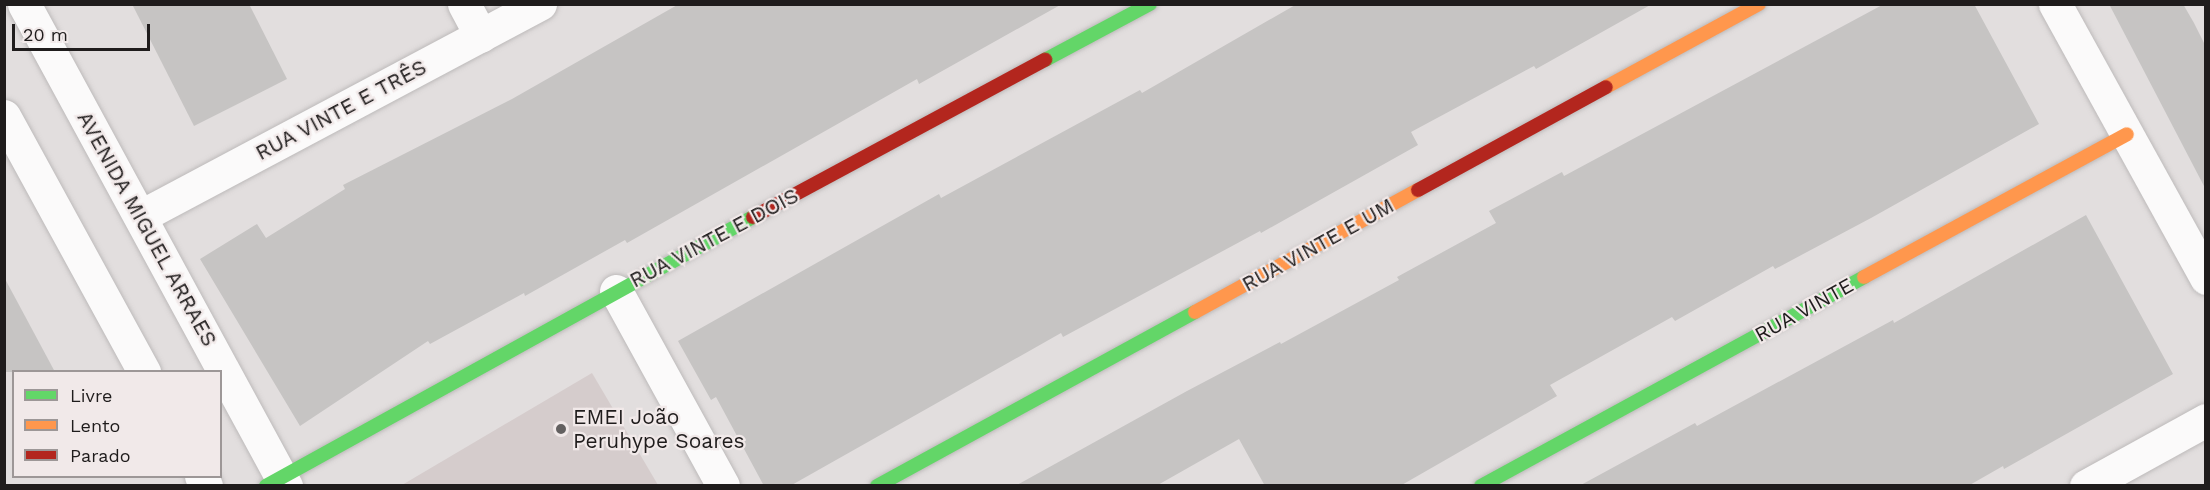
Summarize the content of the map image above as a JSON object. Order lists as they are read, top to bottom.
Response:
{
  "streets": {
    "street": [
      "RUA VINTE E TRÊS",
      "AVENIDA MIGUEL ARRAES",
      "RUA VINTE E DOIS",
      "RUA VINTE E UM",
      "RUA VINTE"
    ]
  },
  "crossings": [
    ["RUA VINTE E TRÊS", "AVENIDA MIGUEL ARRAES"],
    ["AVENIDA MIGUEL ARRAES", "RUA VINTE E DOIS"]
  ],
  "places": ["EMEI João Peruhype Soares"],
  "legend": ["Livre", "Lento", "Parado"],
  "scale_bar": "20 m"
}
